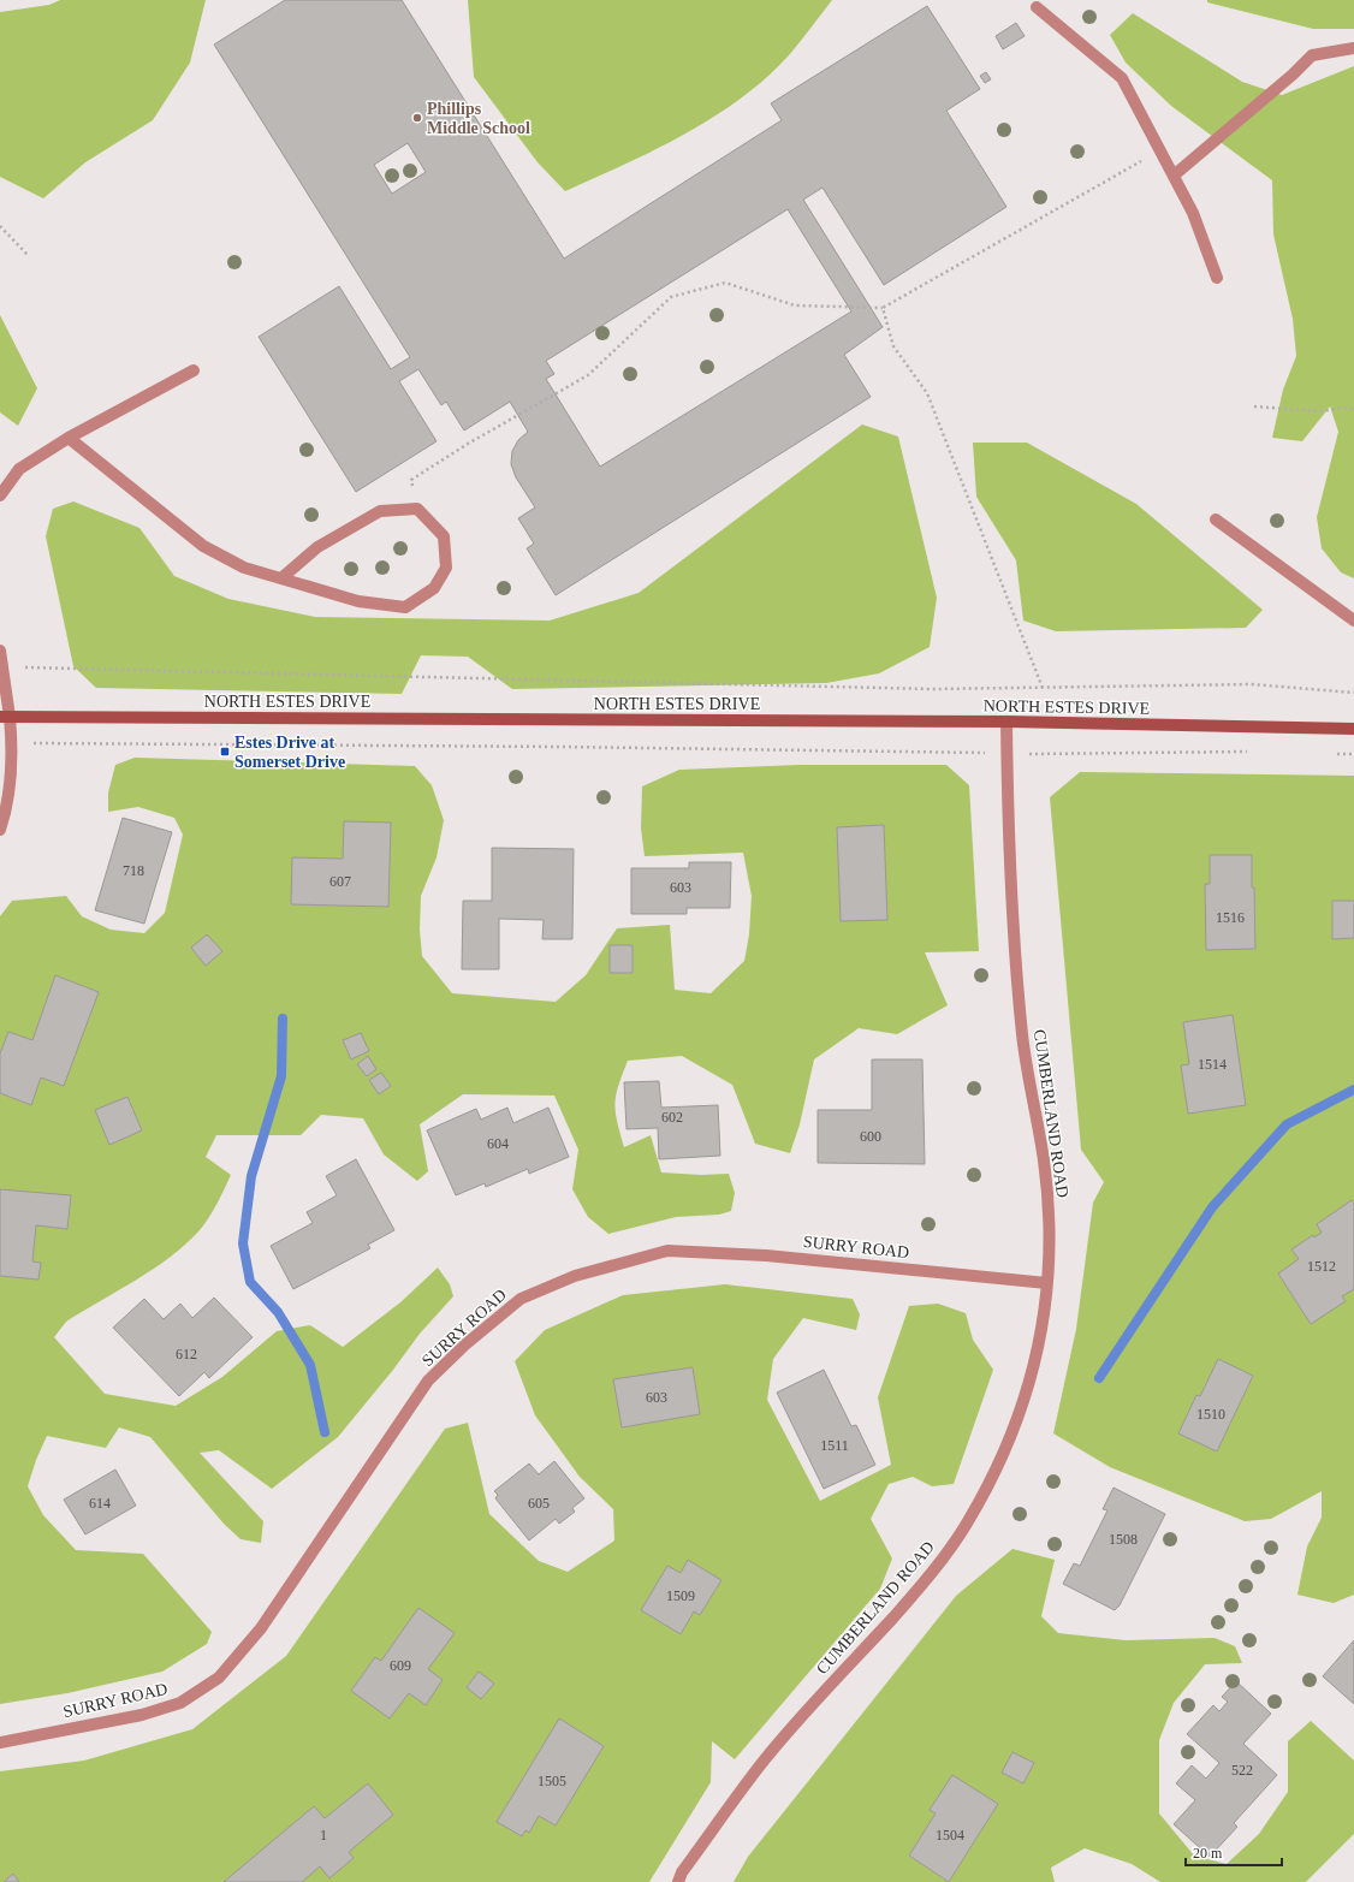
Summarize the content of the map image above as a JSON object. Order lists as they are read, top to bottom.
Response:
{
  "streets": {
    "main road": ["NORTH ESTES DRIVE"],
    "street": ["CUMBERLAND ROAD", "SURRY ROAD"]
  },
  "crossings": [
    ["NORTH ESTES DRIVE", "CUMBERLAND ROAD"],
    ["CUMBERLAND ROAD", "SURRY ROAD"]
  ],
  "places": {
    "other": ["Phillips Middle School"],
    "transit": ["Estes Drive at Somerset Drive"]
  },
  "house_numbers": [
    "718",
    "607",
    "603",
    "1516",
    "1514",
    "602",
    "600",
    "604",
    "1512",
    "612",
    "603",
    "1510",
    "1511",
    "614",
    "605",
    "1508",
    "1509",
    "609",
    "522",
    "1505",
    "1",
    "1504"
  ],
  "scale_bar": "20 m"
}
